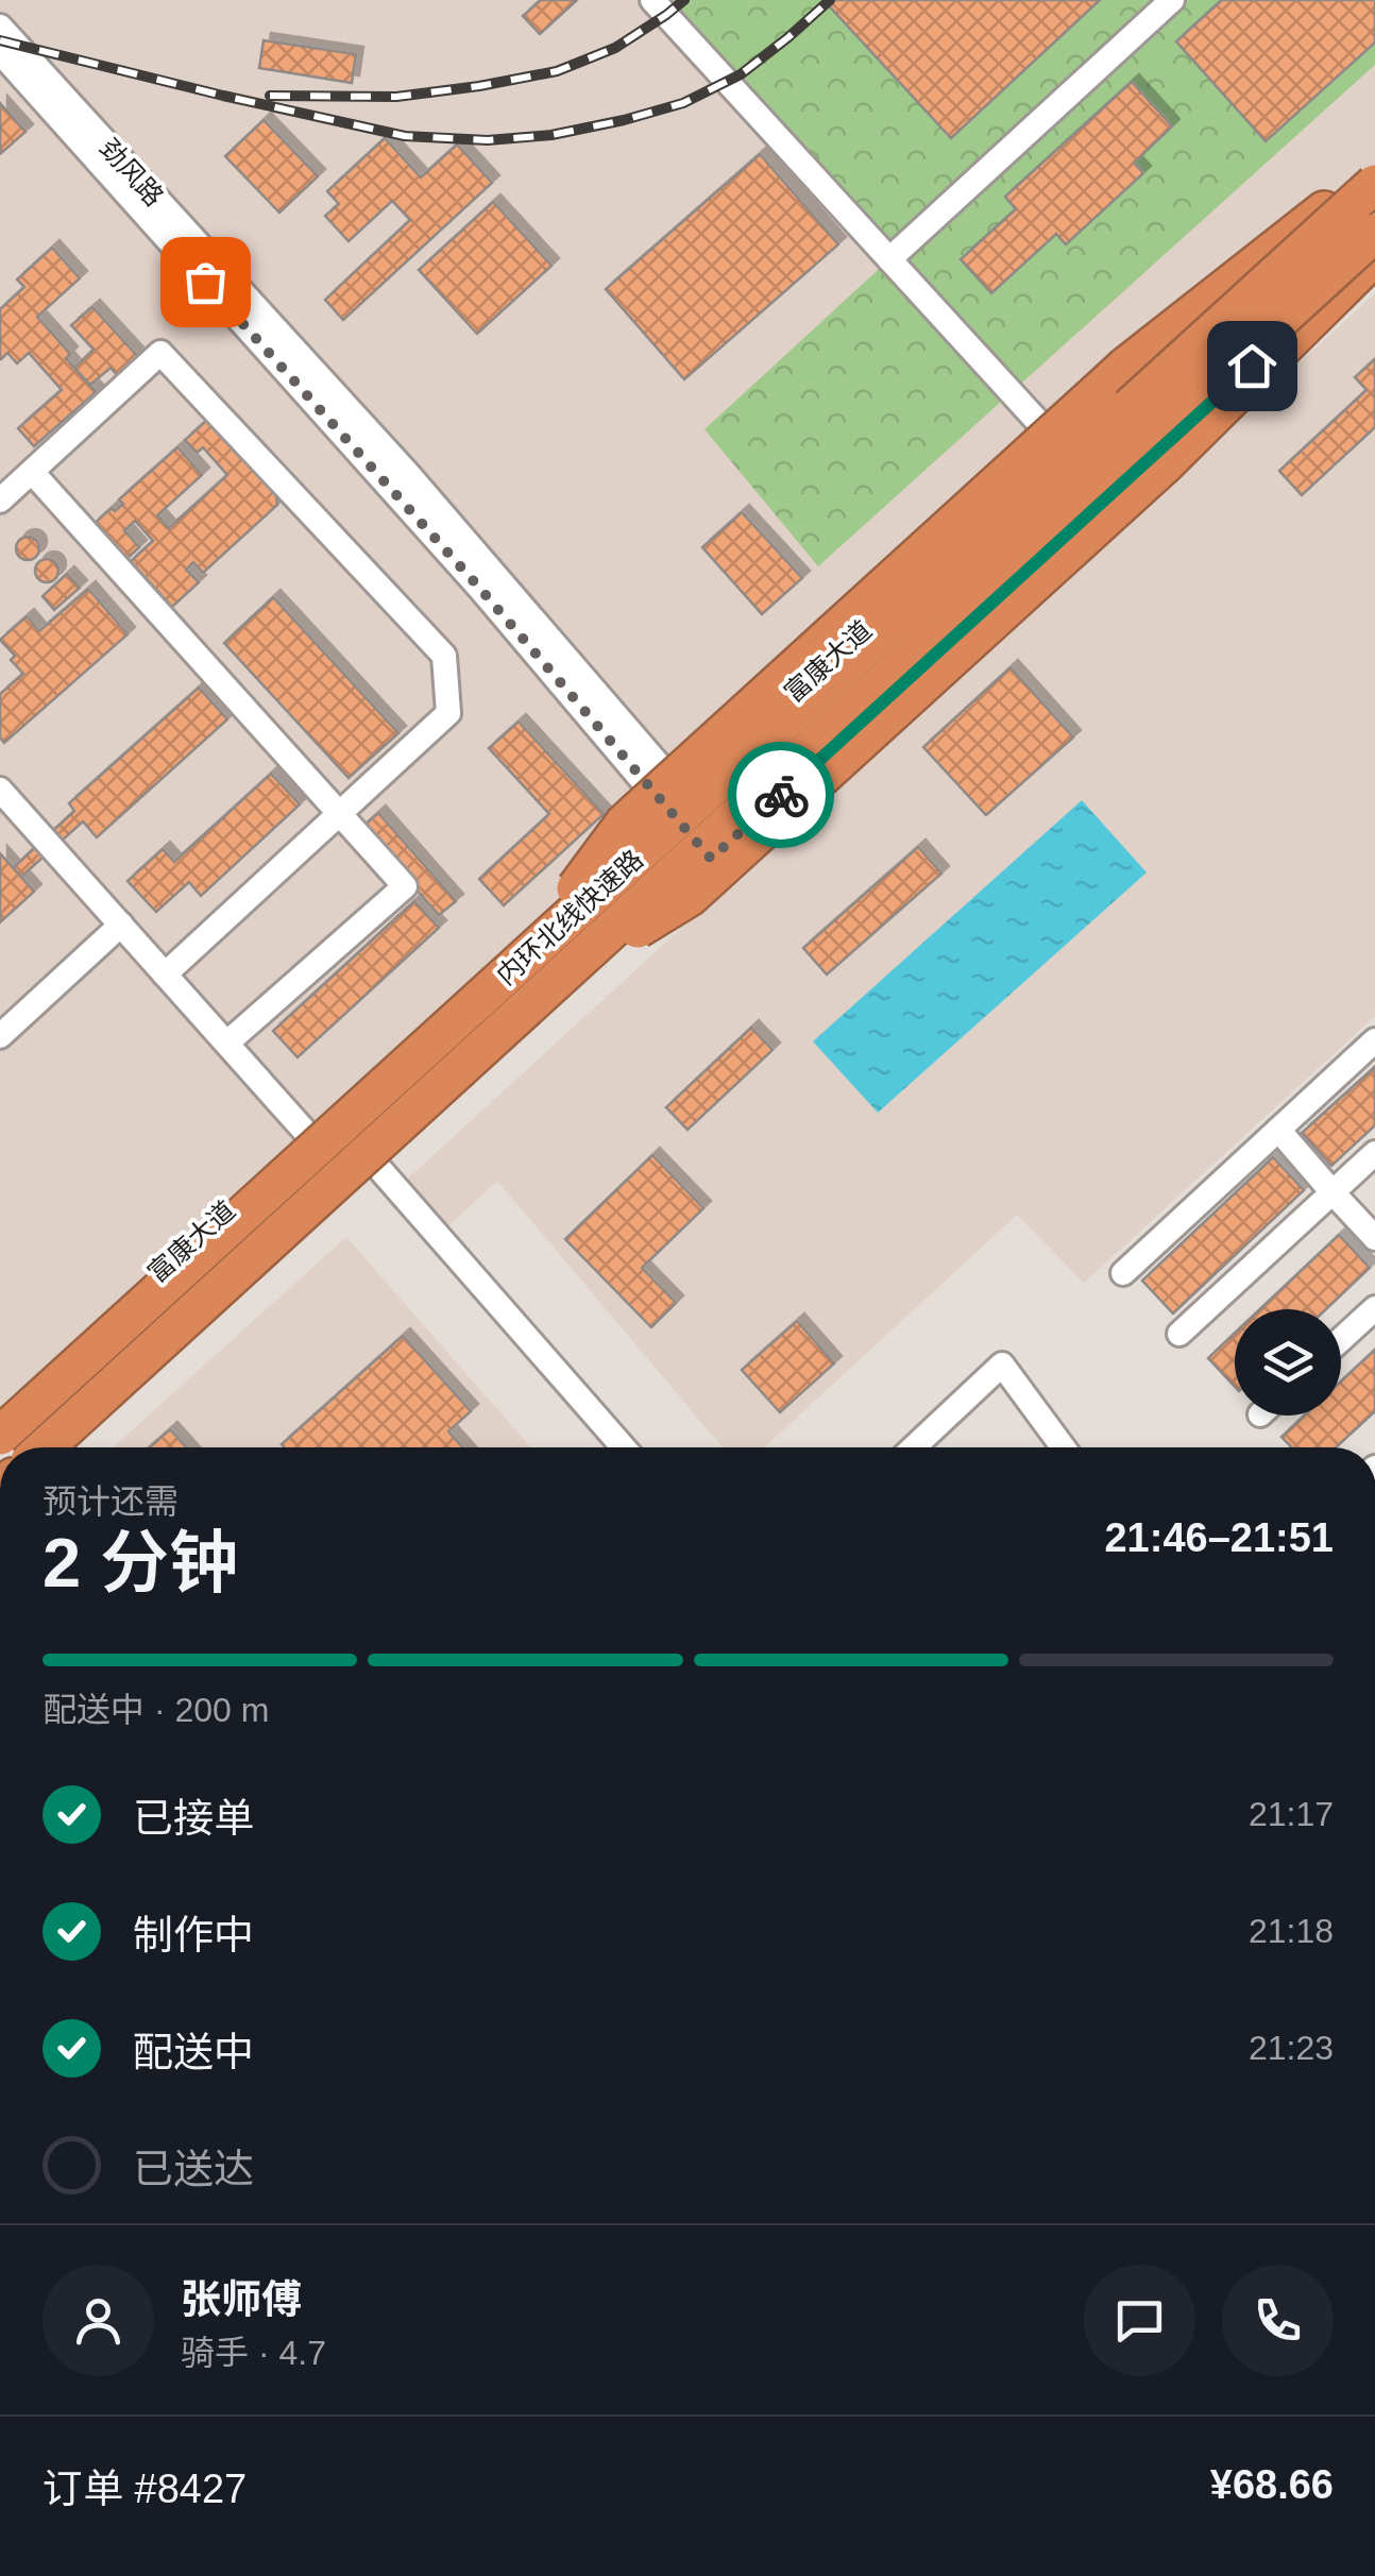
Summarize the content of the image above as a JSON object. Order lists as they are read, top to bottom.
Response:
{
  "streets": {
    "highway": ["内环北线快速路"],
    "main road": ["富康大道"],
    "street": ["劲风路"]
  },
  "crossings": [
    ["劲风路", "富康大道"],
    ["富康大道", "内环北线快速路"]
  ],
  "page": {
    "heading": ["2 分钟", "预计还需", "21:46–21:51"],
    "panel": [
      "张师傅",
      "骑手 · 4.7",
      "订单 #8427",
      "¥68.66"
    ],
    "bar": "配送中 · 200 m",
    "list": [
      ["已接单", "21:17"],
      ["制作中", "21:18"],
      ["配送中", "21:23"],
      "已送达"
    ]
  }
}
